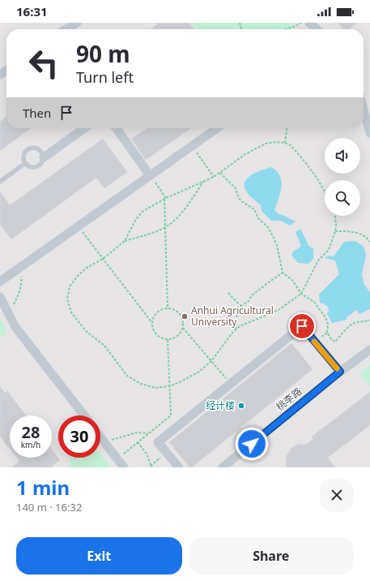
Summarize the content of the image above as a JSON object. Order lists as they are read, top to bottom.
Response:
{
  "streets": {
    "street": ["桃李路"]
  },
  "places": ["Anhui Agricultural University", "经计楼"],
  "page": {
    "status": "16:31",
    "turn": ["90 m", "Turn left"],
    "then": "Then",
    "speed": "28 km/h",
    "limit": "30",
    "heading": ["1 min", "140 m · 16:32"],
    "buttons": ["Exit", "Share"]
  }
}
